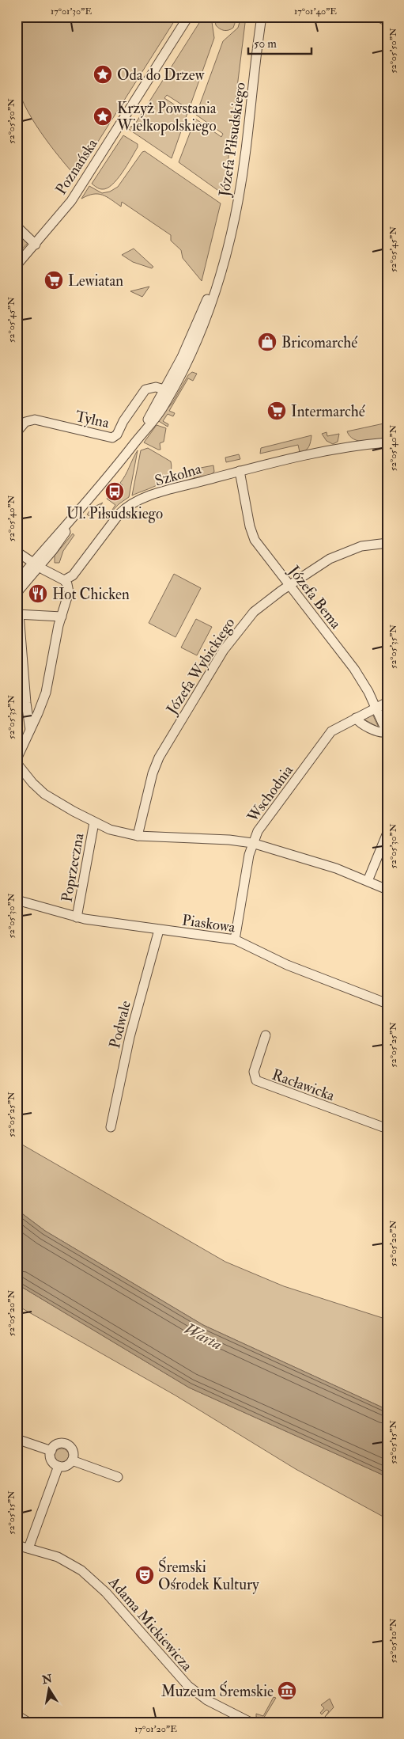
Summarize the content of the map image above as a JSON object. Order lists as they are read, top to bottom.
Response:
{
  "streets": {
    "street": [
      "Józefa Piłsudskiego",
      "Poznańska",
      "Tylna",
      "Szkolna",
      "Józefa Bema",
      "Józefa Wybickiego",
      "Wschodnia",
      "Poprzeczna",
      "Piaskowa",
      "Podwale",
      "Racławicka",
      "Adama Mickiewicza"
    ]
  },
  "crossings": [
    ["Józefa Piłsudskiego", "Tylna"],
    ["Szkolna", "Józefa Bema"],
    ["Józefa Bema", "Józefa Wybickiego"],
    ["Józefa Bema", "Wschodnia"],
    ["Wschodnia", "Piaskowa"],
    ["Poprzeczna", "Piaskowa"],
    ["Piaskowa", "Podwale"]
  ],
  "water": ["Warta"],
  "places": {
    "place": ["Oda do Drzew", "Krzyż Powstania Wielkopolskiego"],
    "supermarket": ["Lewiatan", "Intermarché"],
    "shop": ["Bricomarché"],
    "bus stop": ["Ul. Piłsudskiego"],
    "restaurant": ["Hot Chicken"],
    "theatre": ["Śremski Ośrodek Kultury"],
    "museum": ["Muzeum Śremskie"]
  },
  "scale_bar": "50 m",
  "north": "top",
  "coordinates": [
    "17°01'30\"E",
    "17°01'40\"E",
    "52°05'50\"N",
    "52°05'45\"N",
    "52°05'40\"N",
    "52°05'35\"N",
    "52°05'30\"N",
    "52°05'25\"N",
    "52°05'20\"N",
    "52°05'15\"N",
    "52°05'10\"N",
    "17°01'20\"E"
  ]
}
